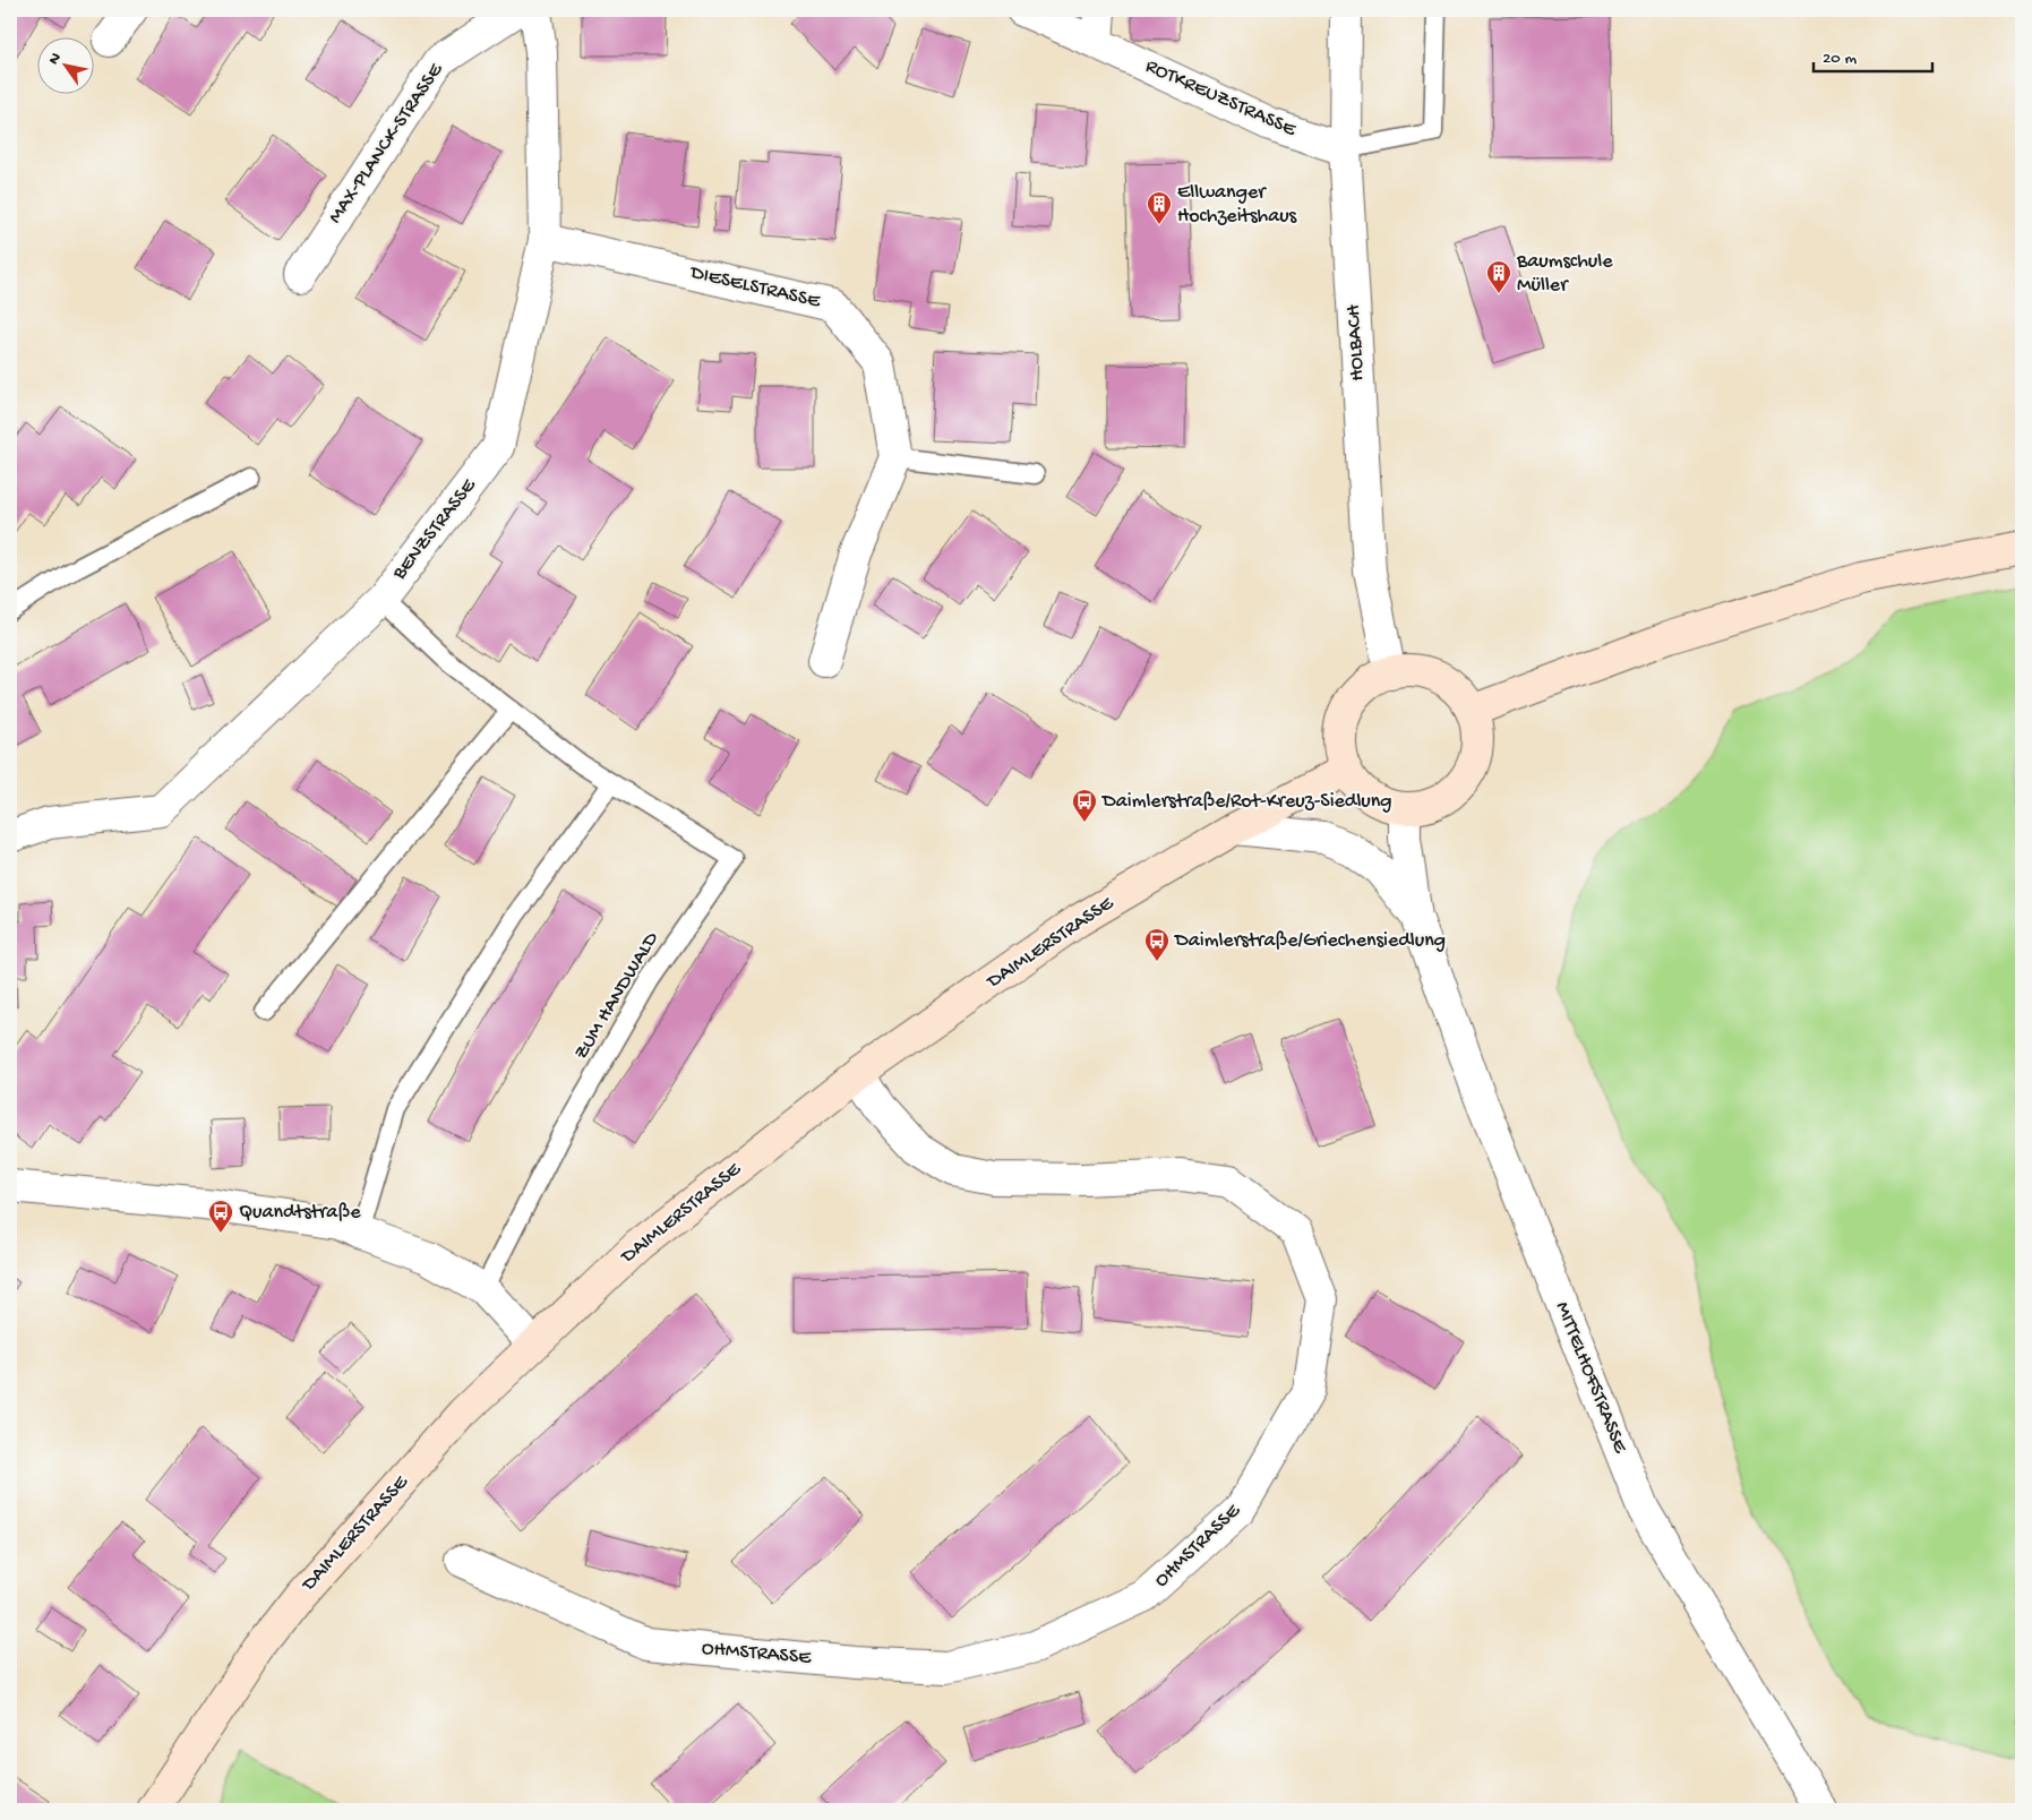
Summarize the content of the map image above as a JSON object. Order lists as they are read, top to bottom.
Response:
{
  "streets": {
    "main road": ["DAIMLERSTRASSE"],
    "street": [
      "ROTKREUZSTRASSE",
      "MAX-PLANCK-STRASSE",
      "DIESELSTRASSE",
      "HOLBACH",
      "BENZSTRASSE",
      "MITTELHOFSTRASSE",
      "OHMSTRASSE"
    ],
    "lane": ["ZUM HANDWALD"]
  },
  "crossings": [
    ["ROTKREUZSTRASSE", "HOLBACH"],
    ["DIESELSTRASSE", "BENZSTRASSE"],
    ["HOLBACH", "DAIMLERSTRASSE"],
    ["HOLBACH", "MITTELHOFSTRASSE"],
    ["BENZSTRASSE", "ZUM HANDWALD"],
    ["DAIMLERSTRASSE", "MITTELHOFSTRASSE"],
    ["DAIMLERSTRASSE", "OHMSTRASSE"]
  ],
  "places": {
    "building": ["Ellwanger Hochzeitshaus", "Baumschule Müller"],
    "bus stop": ["Daimlerstraße/Rot-Kreuz-Siedlung", "Daimlerstraße/Griechensiedlung", "Quandtstraße"]
  },
  "scale_bar": "20 m",
  "north": "top left"
}
